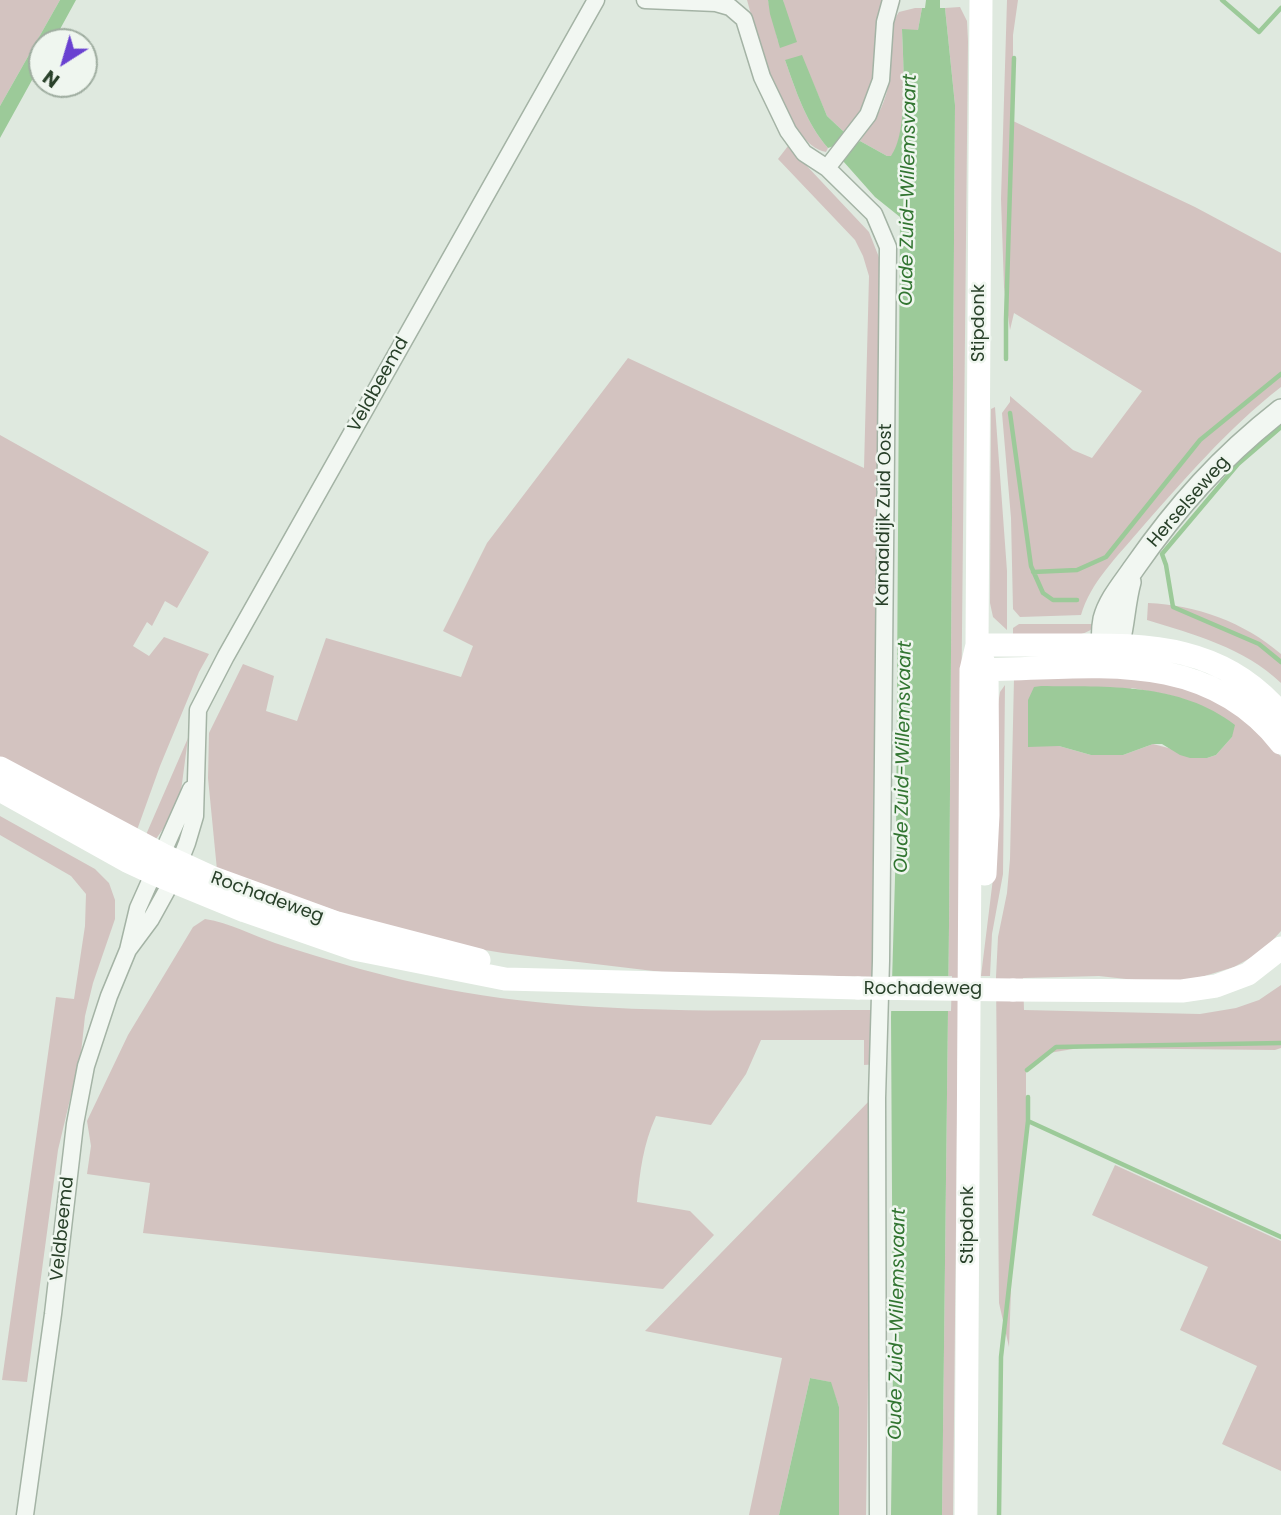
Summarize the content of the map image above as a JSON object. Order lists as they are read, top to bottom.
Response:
{
  "streets": {
    "main road": ["Stipdonk", "Rochadeweg"],
    "street": ["Veldbeemd", "Herselseweg", "Kanaaldijk Zuid Oost"]
  },
  "crossings": [
    ["Veldbeemd", "Rochadeweg"]
  ],
  "water": ["Oude Zuid-Willemsvaart"],
  "north": "bottom left"
}
